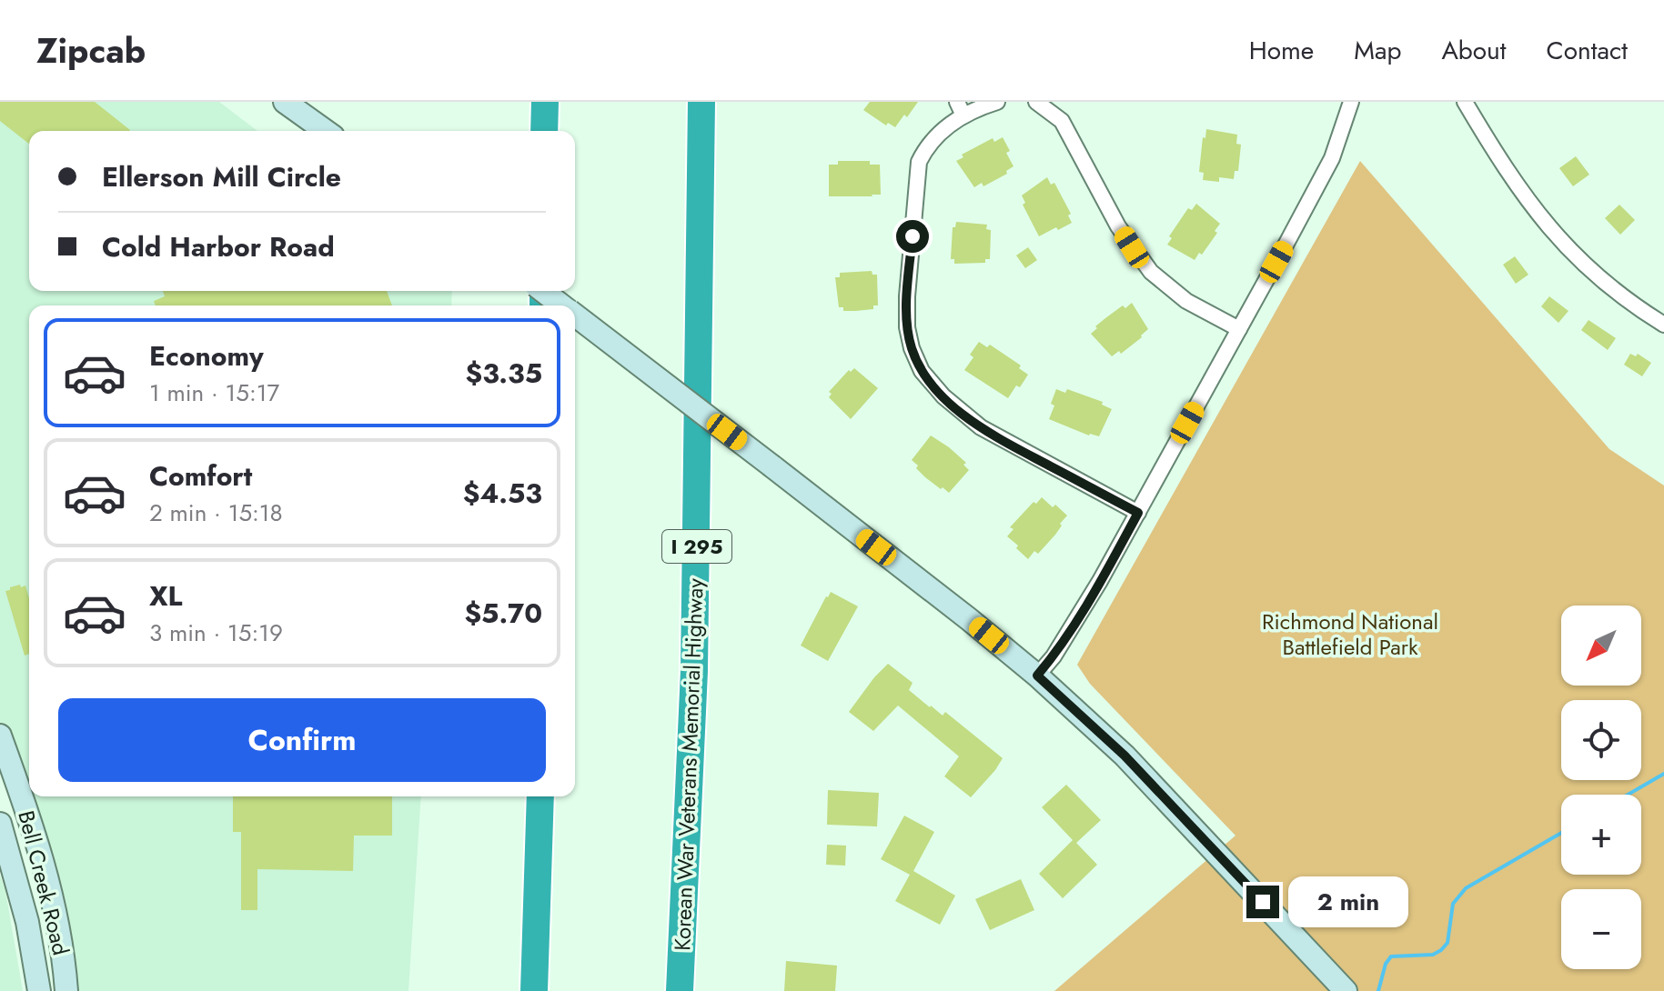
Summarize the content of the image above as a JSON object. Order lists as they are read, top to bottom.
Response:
{
  "streets": {
    "highway": ["I 295", "Korean War Veterans Memorial Highway"],
    "main road": ["Bell Creek Road"]
  },
  "parks": ["Richmond National Battlefield Park"],
  "north": "bottom left",
  "page": {
    "header": "Zipcab",
    "nav": [
      "Home",
      "Map",
      "About",
      "Contact"
    ],
    "banner": ["Ellerson Mill Circle", "Cold Harbor Road"],
    "list": [
      {
        "name": "Economy",
        "note": "1 min · 15:17",
        "value": "$3.35"
      },
      {
        "name": "Comfort",
        "note": "2 min · 15:18",
        "value": "$4.53"
      },
      {
        "name": "XL",
        "note": "3 min · 15:19",
        "value": "$5.70"
      }
    ],
    "map_buttons": ["+", "−"],
    "buttons": "Confirm",
    "bubble": "2 min"
  }
}
